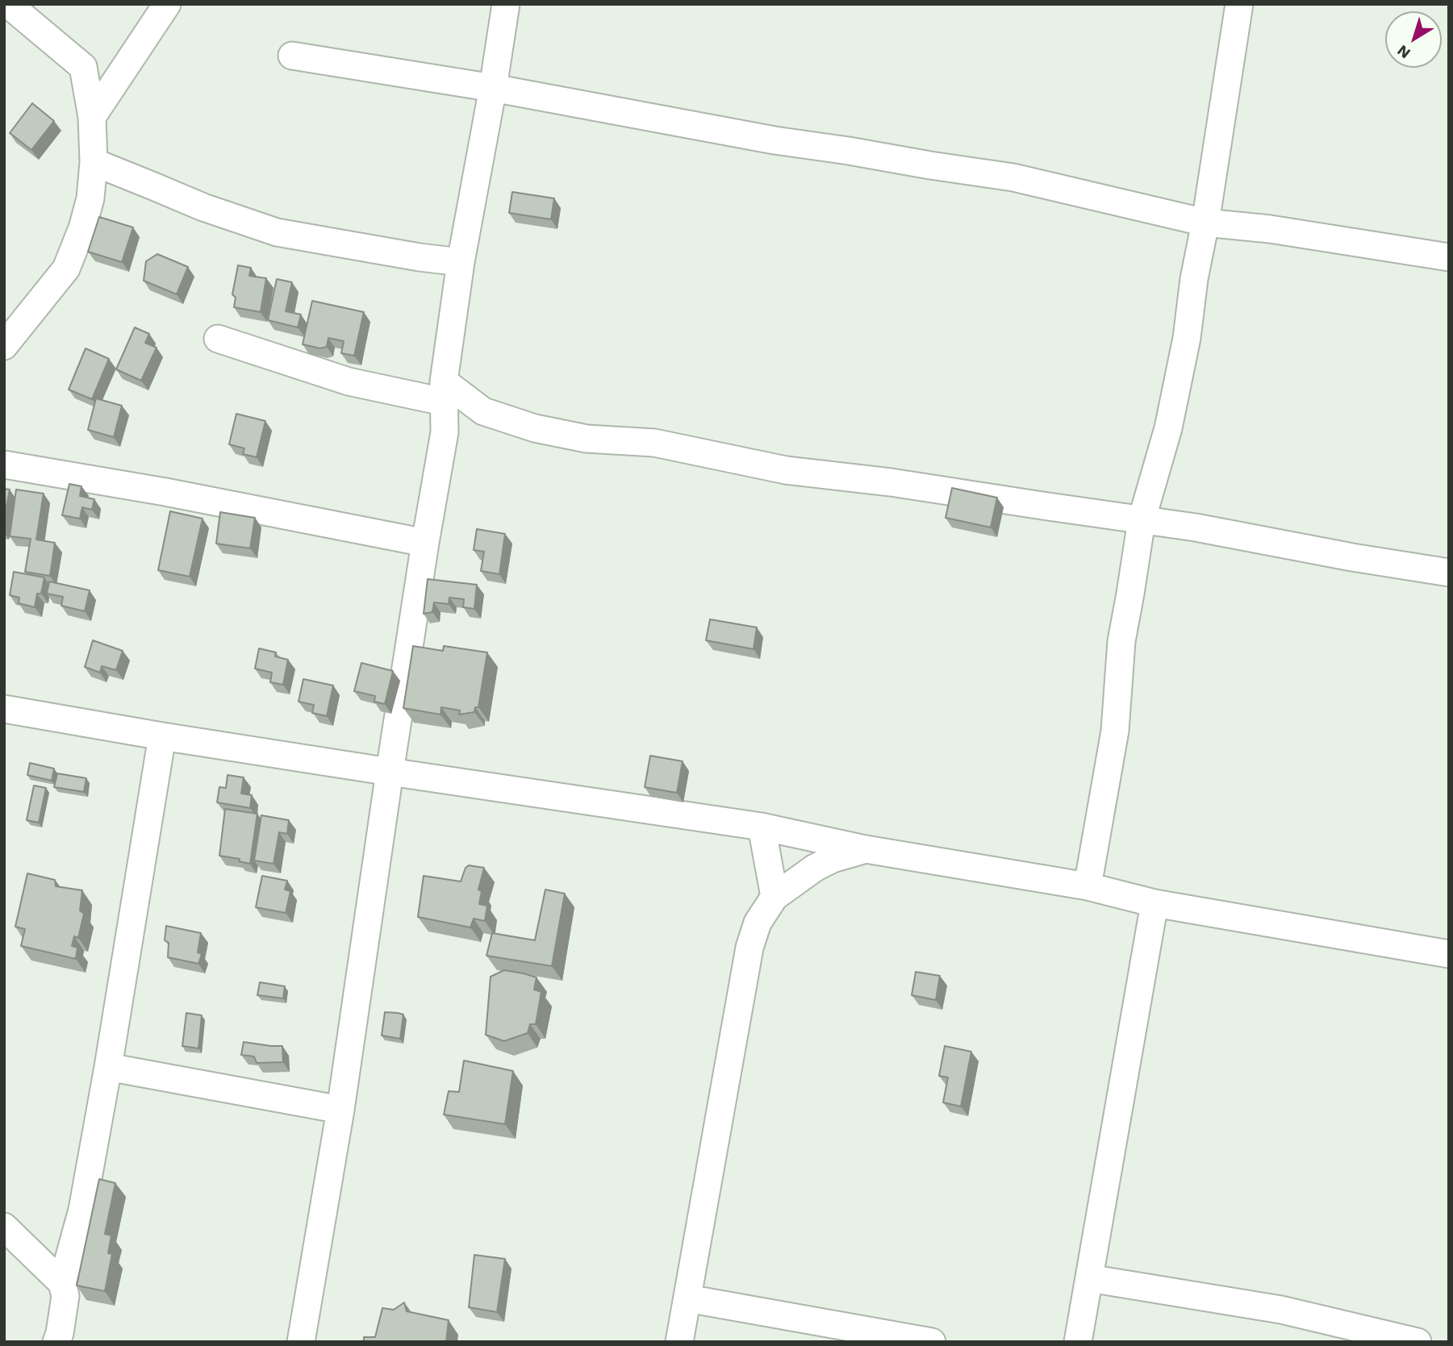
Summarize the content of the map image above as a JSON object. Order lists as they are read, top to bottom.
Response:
{
  "north": "bottom left"
}
